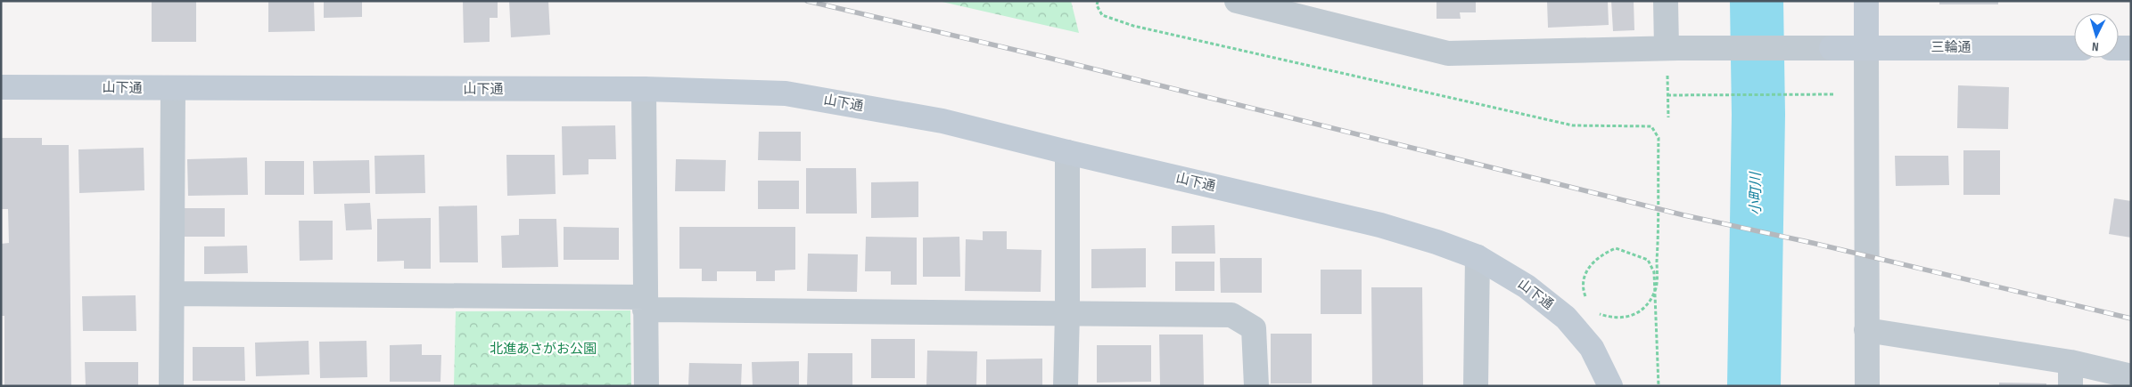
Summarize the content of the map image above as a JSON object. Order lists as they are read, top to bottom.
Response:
{
  "streets": {
    "street": ["三輪通", "山下通"]
  },
  "water": ["小町川"],
  "parks": ["北進あさがお公園"],
  "north": "bottom"
}
